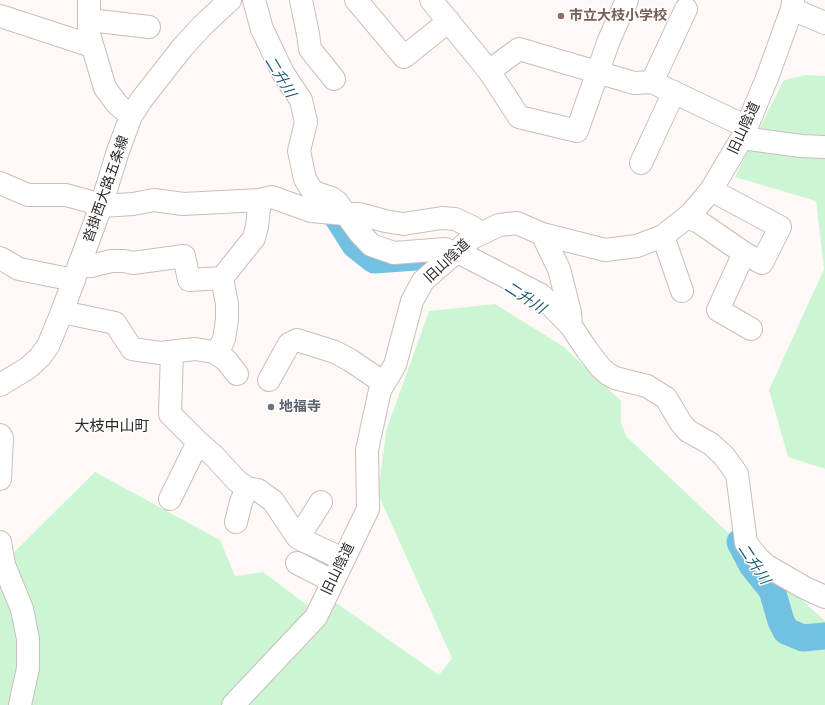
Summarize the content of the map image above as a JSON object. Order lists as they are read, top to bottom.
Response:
{
  "streets": {
    "street": ["旧山陰道", "沓掛西大路五条線"]
  },
  "districts": ["大枝中山町"],
  "water": ["二升川"],
  "places": ["市立大枝小学校", "地福寺"]
}
